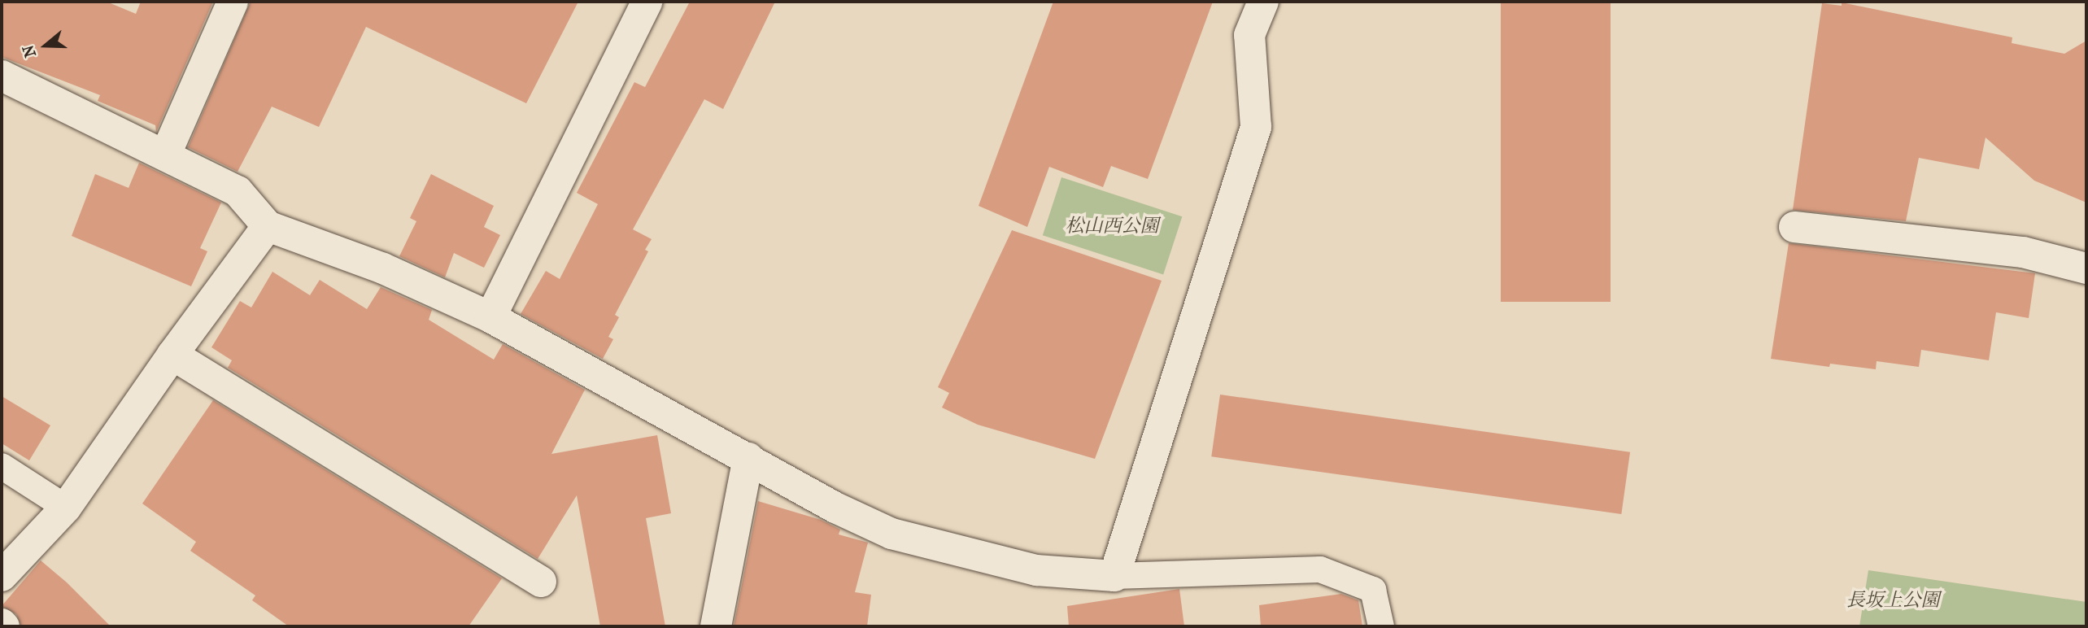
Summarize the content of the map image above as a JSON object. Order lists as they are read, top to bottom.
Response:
{
  "parks": ["松山西公園", "長坂上公園"],
  "north": "left"
}
